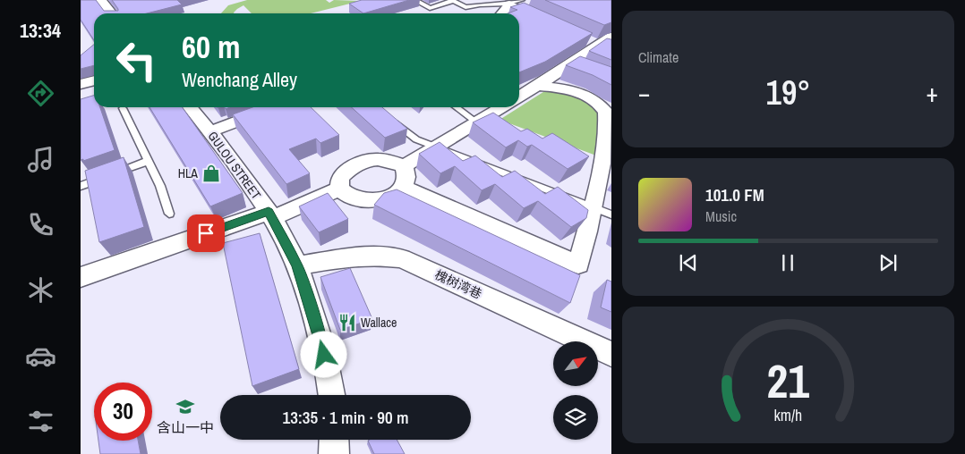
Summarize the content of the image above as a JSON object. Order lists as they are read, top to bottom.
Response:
{
  "streets": {
    "street": ["GULOU STREET", "槐树湾巷"]
  },
  "crossings": [
    ["GULOU STREET", "槐树湾巷"]
  ],
  "places": {
    "shop": ["HLA"],
    "restaurant": ["Wallace"],
    "school or university": ["含山一中"]
  },
  "north": "top right",
  "page": {
    "tabs": "13:34",
    "tile": "Climate",
    "turn": ["60 m", "Wenchang Alley"],
    "heat": ["−", "19°", "+"],
    "song": ["101.0 FM", "Music"],
    "limit": "30",
    "trip": "13:35 · 1 min · 90 m",
    "gauge": ["21", "km/h"]
  }
}
